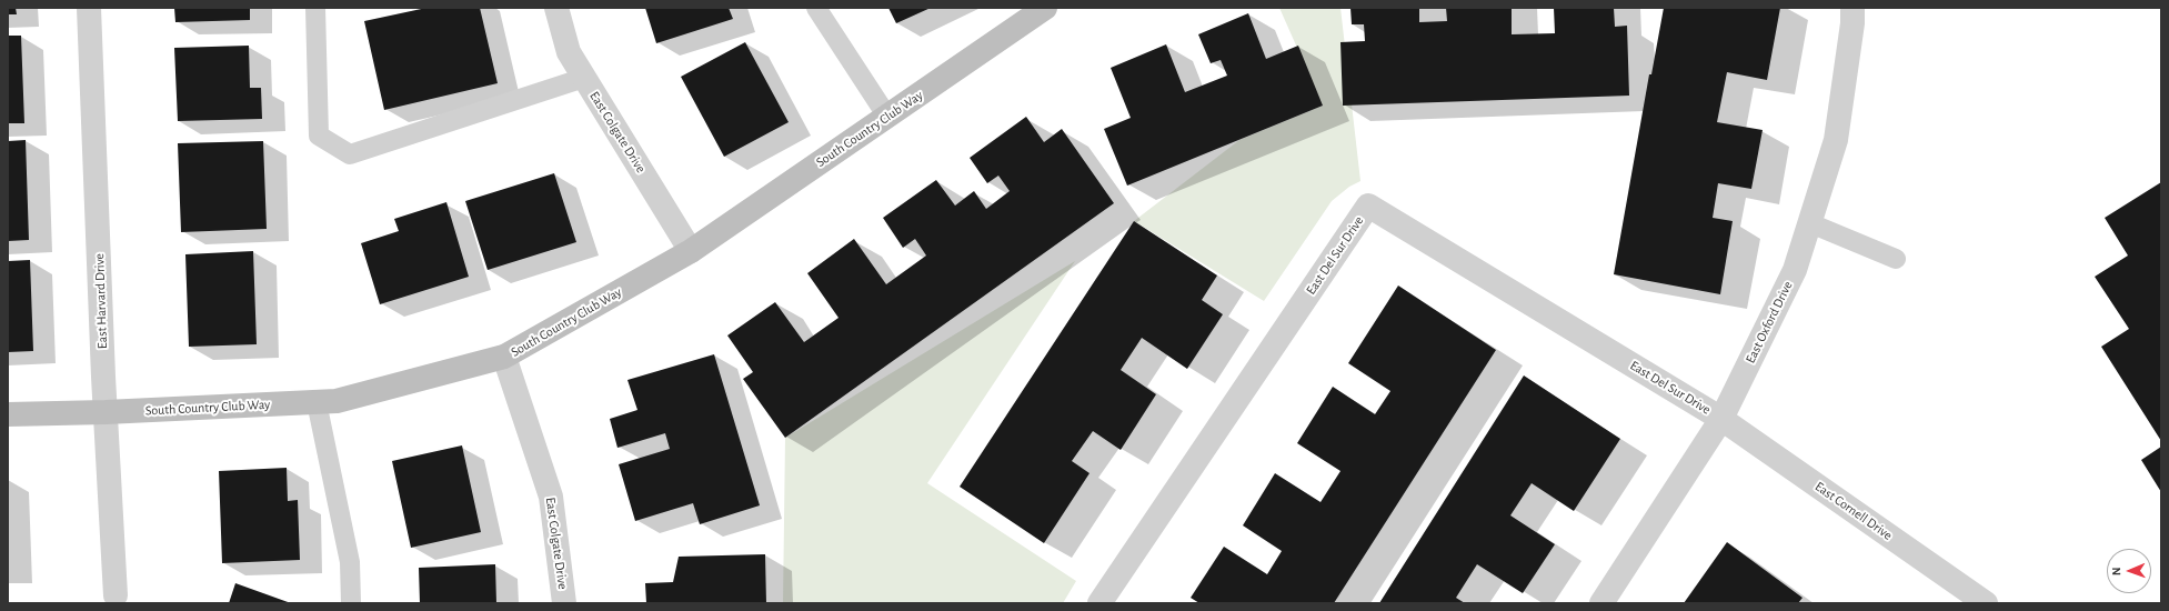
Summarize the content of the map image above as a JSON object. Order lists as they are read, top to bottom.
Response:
{
  "streets": {
    "street": [
      "South Country Club Way",
      "East Colgate Drive",
      "East Del Sur Drive",
      "East Harvard Drive",
      "East Oxford Drive",
      "East Cornell Drive"
    ]
  },
  "crossings": [
    ["South Country Club Way", "East Colgate Drive"],
    ["South Country Club Way", "East Harvard Drive"],
    ["East Del Sur Drive", "East Oxford Drive"],
    ["East Del Sur Drive", "East Cornell Drive"],
    ["East Oxford Drive", "East Cornell Drive"]
  ],
  "north": "left"
}
